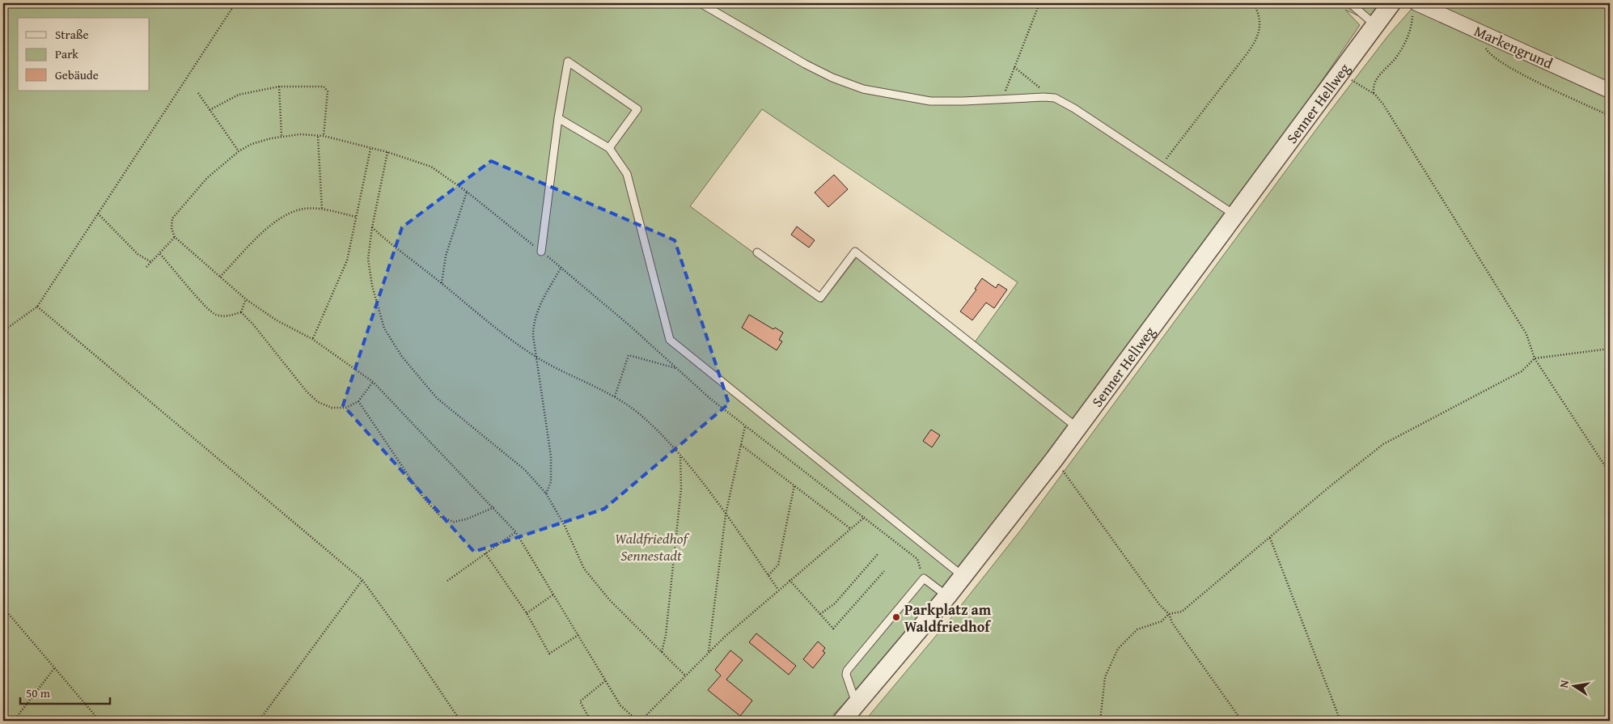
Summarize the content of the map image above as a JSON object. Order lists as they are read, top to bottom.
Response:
{
  "streets": {
    "street": ["Markengrund", "Senner Hellweg"]
  },
  "parks": ["Waldfriedhof Sennestadt"],
  "places": ["Parkplatz am Waldfriedhof"],
  "legend": ["Straße", "Park", "Gebäude"],
  "scale_bar": "50 m",
  "north": "left"
}
